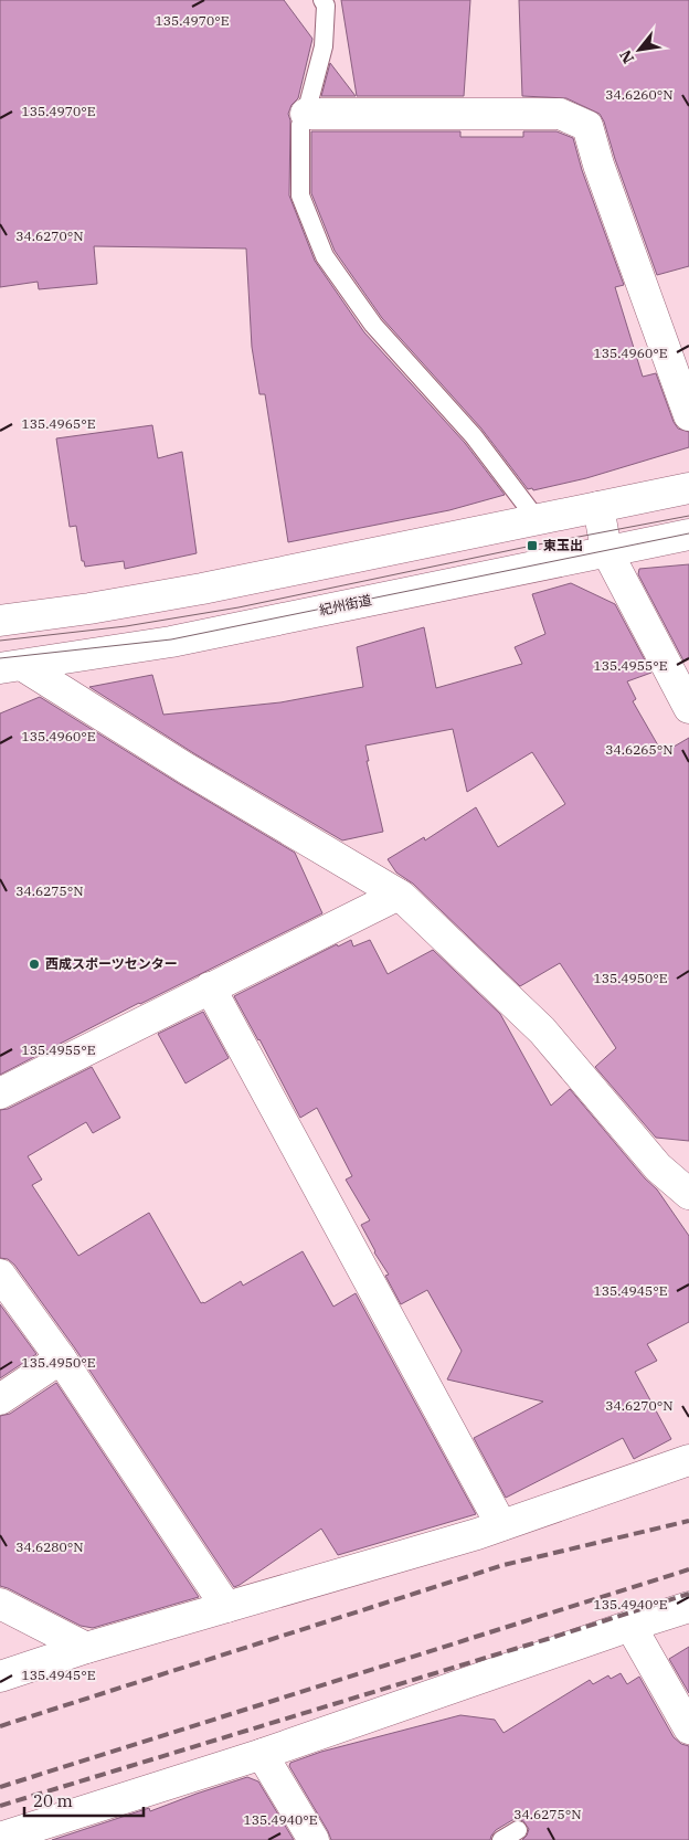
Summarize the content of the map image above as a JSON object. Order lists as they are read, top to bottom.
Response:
{
  "streets": {
    "street": ["紀州街道"]
  },
  "places": {
    "transit": ["東玉出"],
    "other": ["西成スポーツセンター"]
  },
  "scale_bar": "20 m",
  "north": "bottom left",
  "coordinates": [
    "135.4970°E",
    "34.6260°N",
    "34.6270°N",
    "135.4960°E",
    "135.4965°E",
    "135.4955°E",
    "34.6265°N",
    "34.6275°N",
    "135.4950°E",
    "135.4945°E",
    "34.6280°N",
    "135.4940°E"
  ]
}
